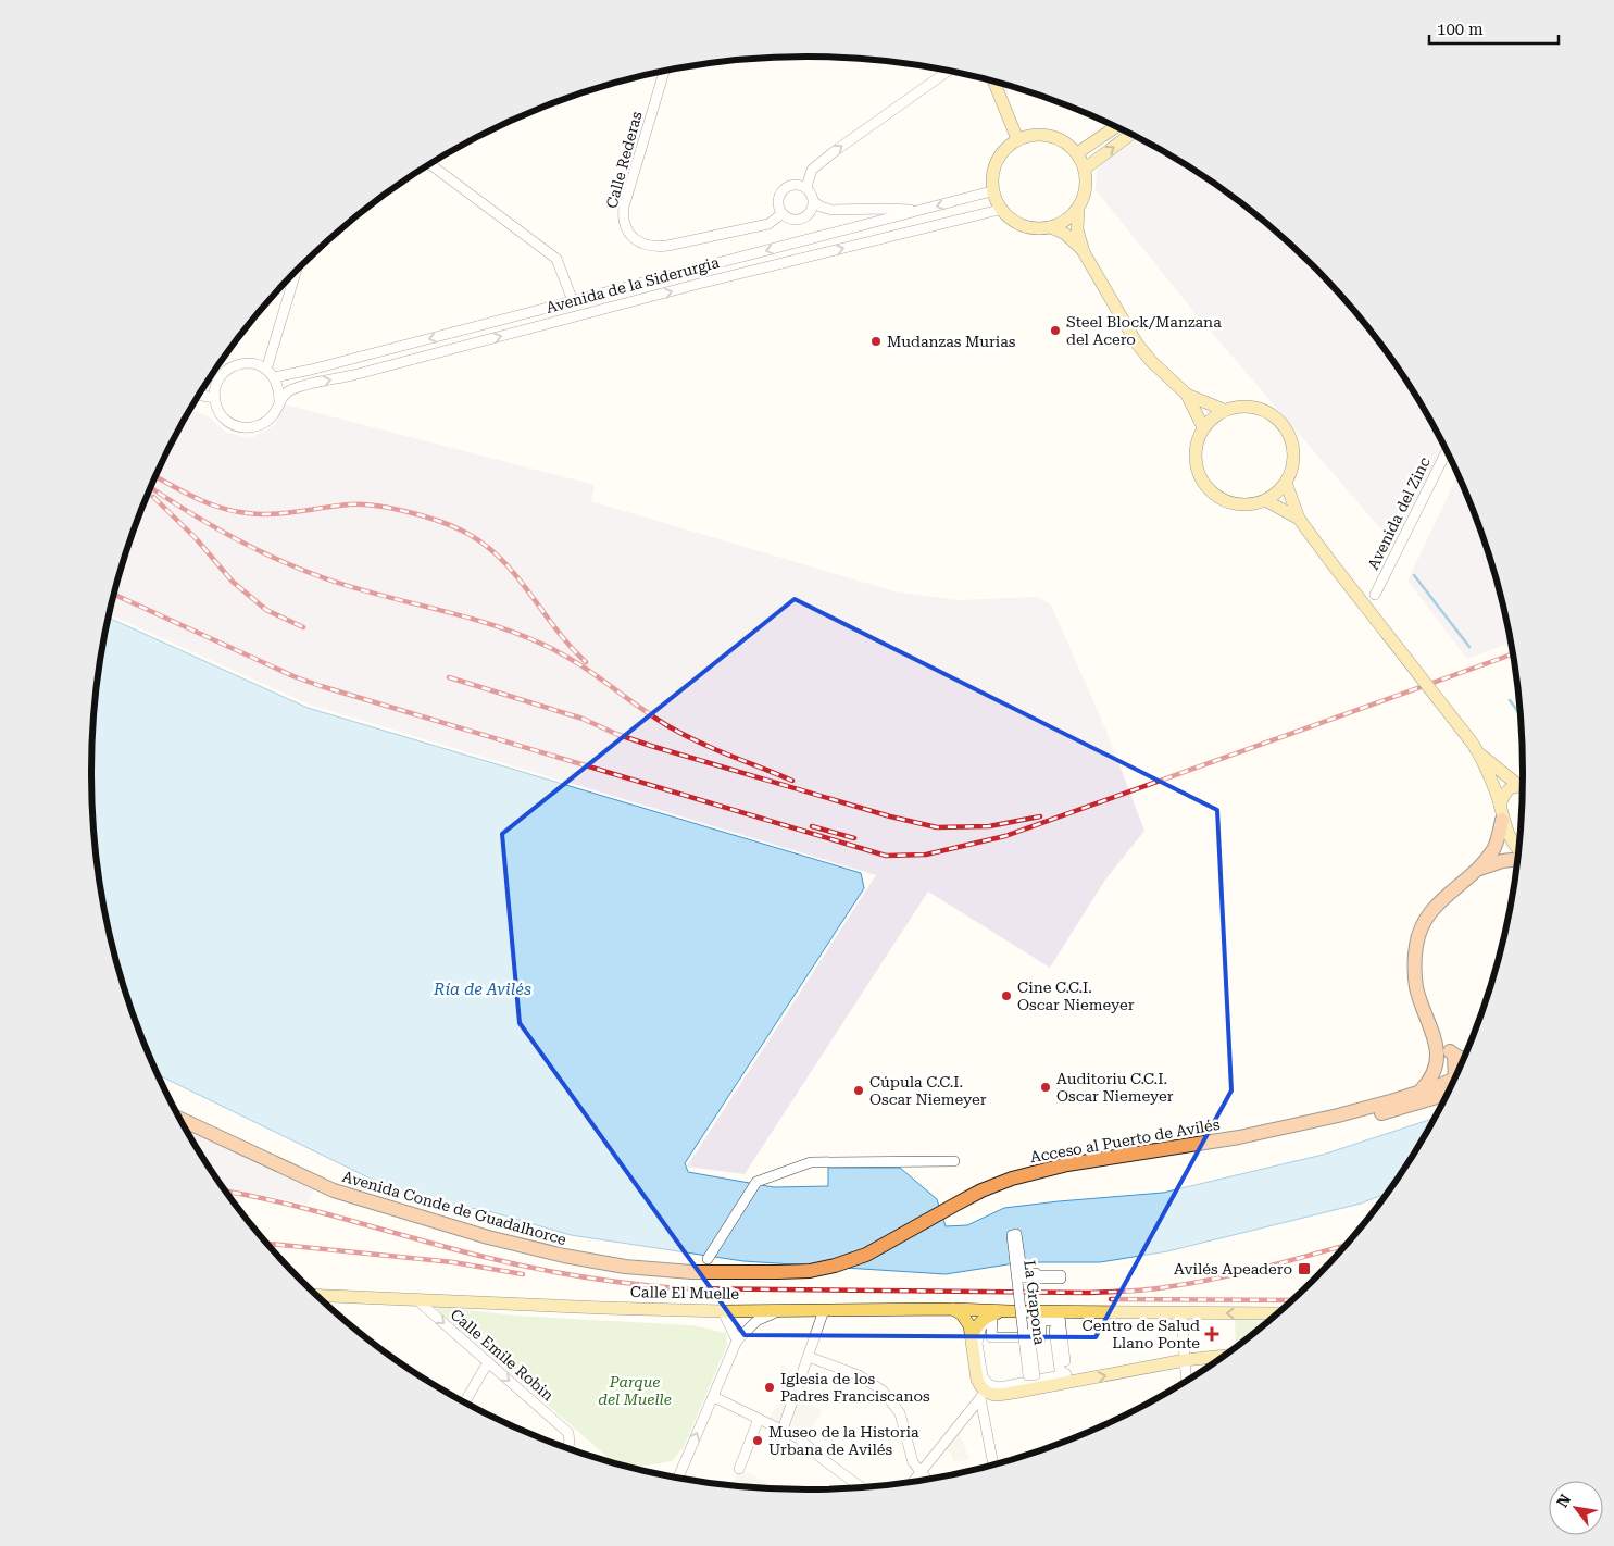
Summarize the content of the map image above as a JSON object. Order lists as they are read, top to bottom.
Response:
{
  "streets": {
    "highway": ["Acceso al Puerto de Avilés", "Avenida Conde de Guadalhorce"],
    "main road": ["Calle El Muelle"],
    "street": [
      "Calle Rederas",
      "Avenida de la Siderurgia",
      "Avenida del Zinc",
      "La Grapona",
      "Calle Emile Robin"
    ]
  },
  "crossings": [
    ["Acceso al Puerto de Avilés", "Avenida Conde de Guadalhorce"],
    ["Calle El Muelle", "Calle Emile Robin"]
  ],
  "one_way": ["Calle Emile Robin"],
  "water": ["Ría de Avilés"],
  "parks": ["Parque del Muelle"],
  "places": {
    "other": [
      "Steel Block/Manzana del Acero",
      "Mudanzas Murias",
      "Cine C.C.I. Oscar Niemeyer",
      "Auditoriu C.C.I. Oscar Niemeyer",
      "Cúpula C.C.I. Oscar Niemeyer",
      "Iglesia de los Padres Franciscanos",
      "Museo de la Historia Urbana de Avilés"
    ],
    "transit": ["Avilés Apeadero"],
    "health": ["Centro de Salud Llano Ponte"]
  },
  "scale_bar": "100 m",
  "north": "top left"
}
